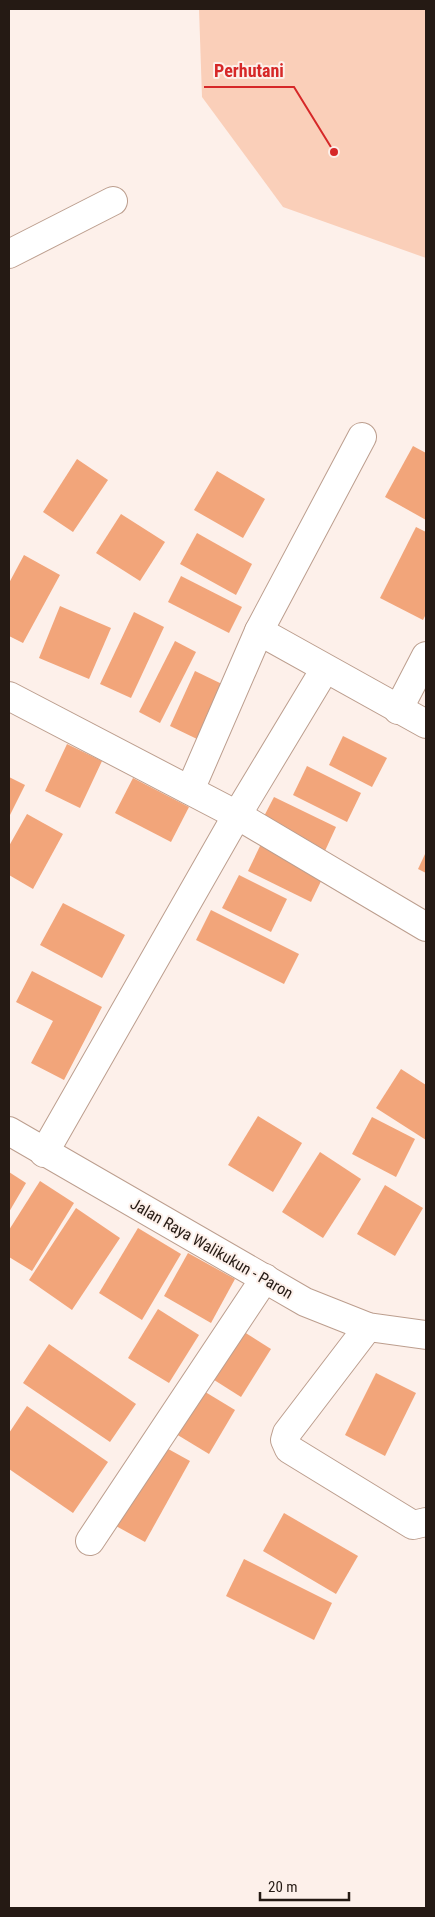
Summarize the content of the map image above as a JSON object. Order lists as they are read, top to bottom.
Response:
{
  "streets": {
    "street": ["Jalan Raya Walikukun - Paron"]
  },
  "places": ["Perhutani"],
  "scale_bar": "20 m"
}
